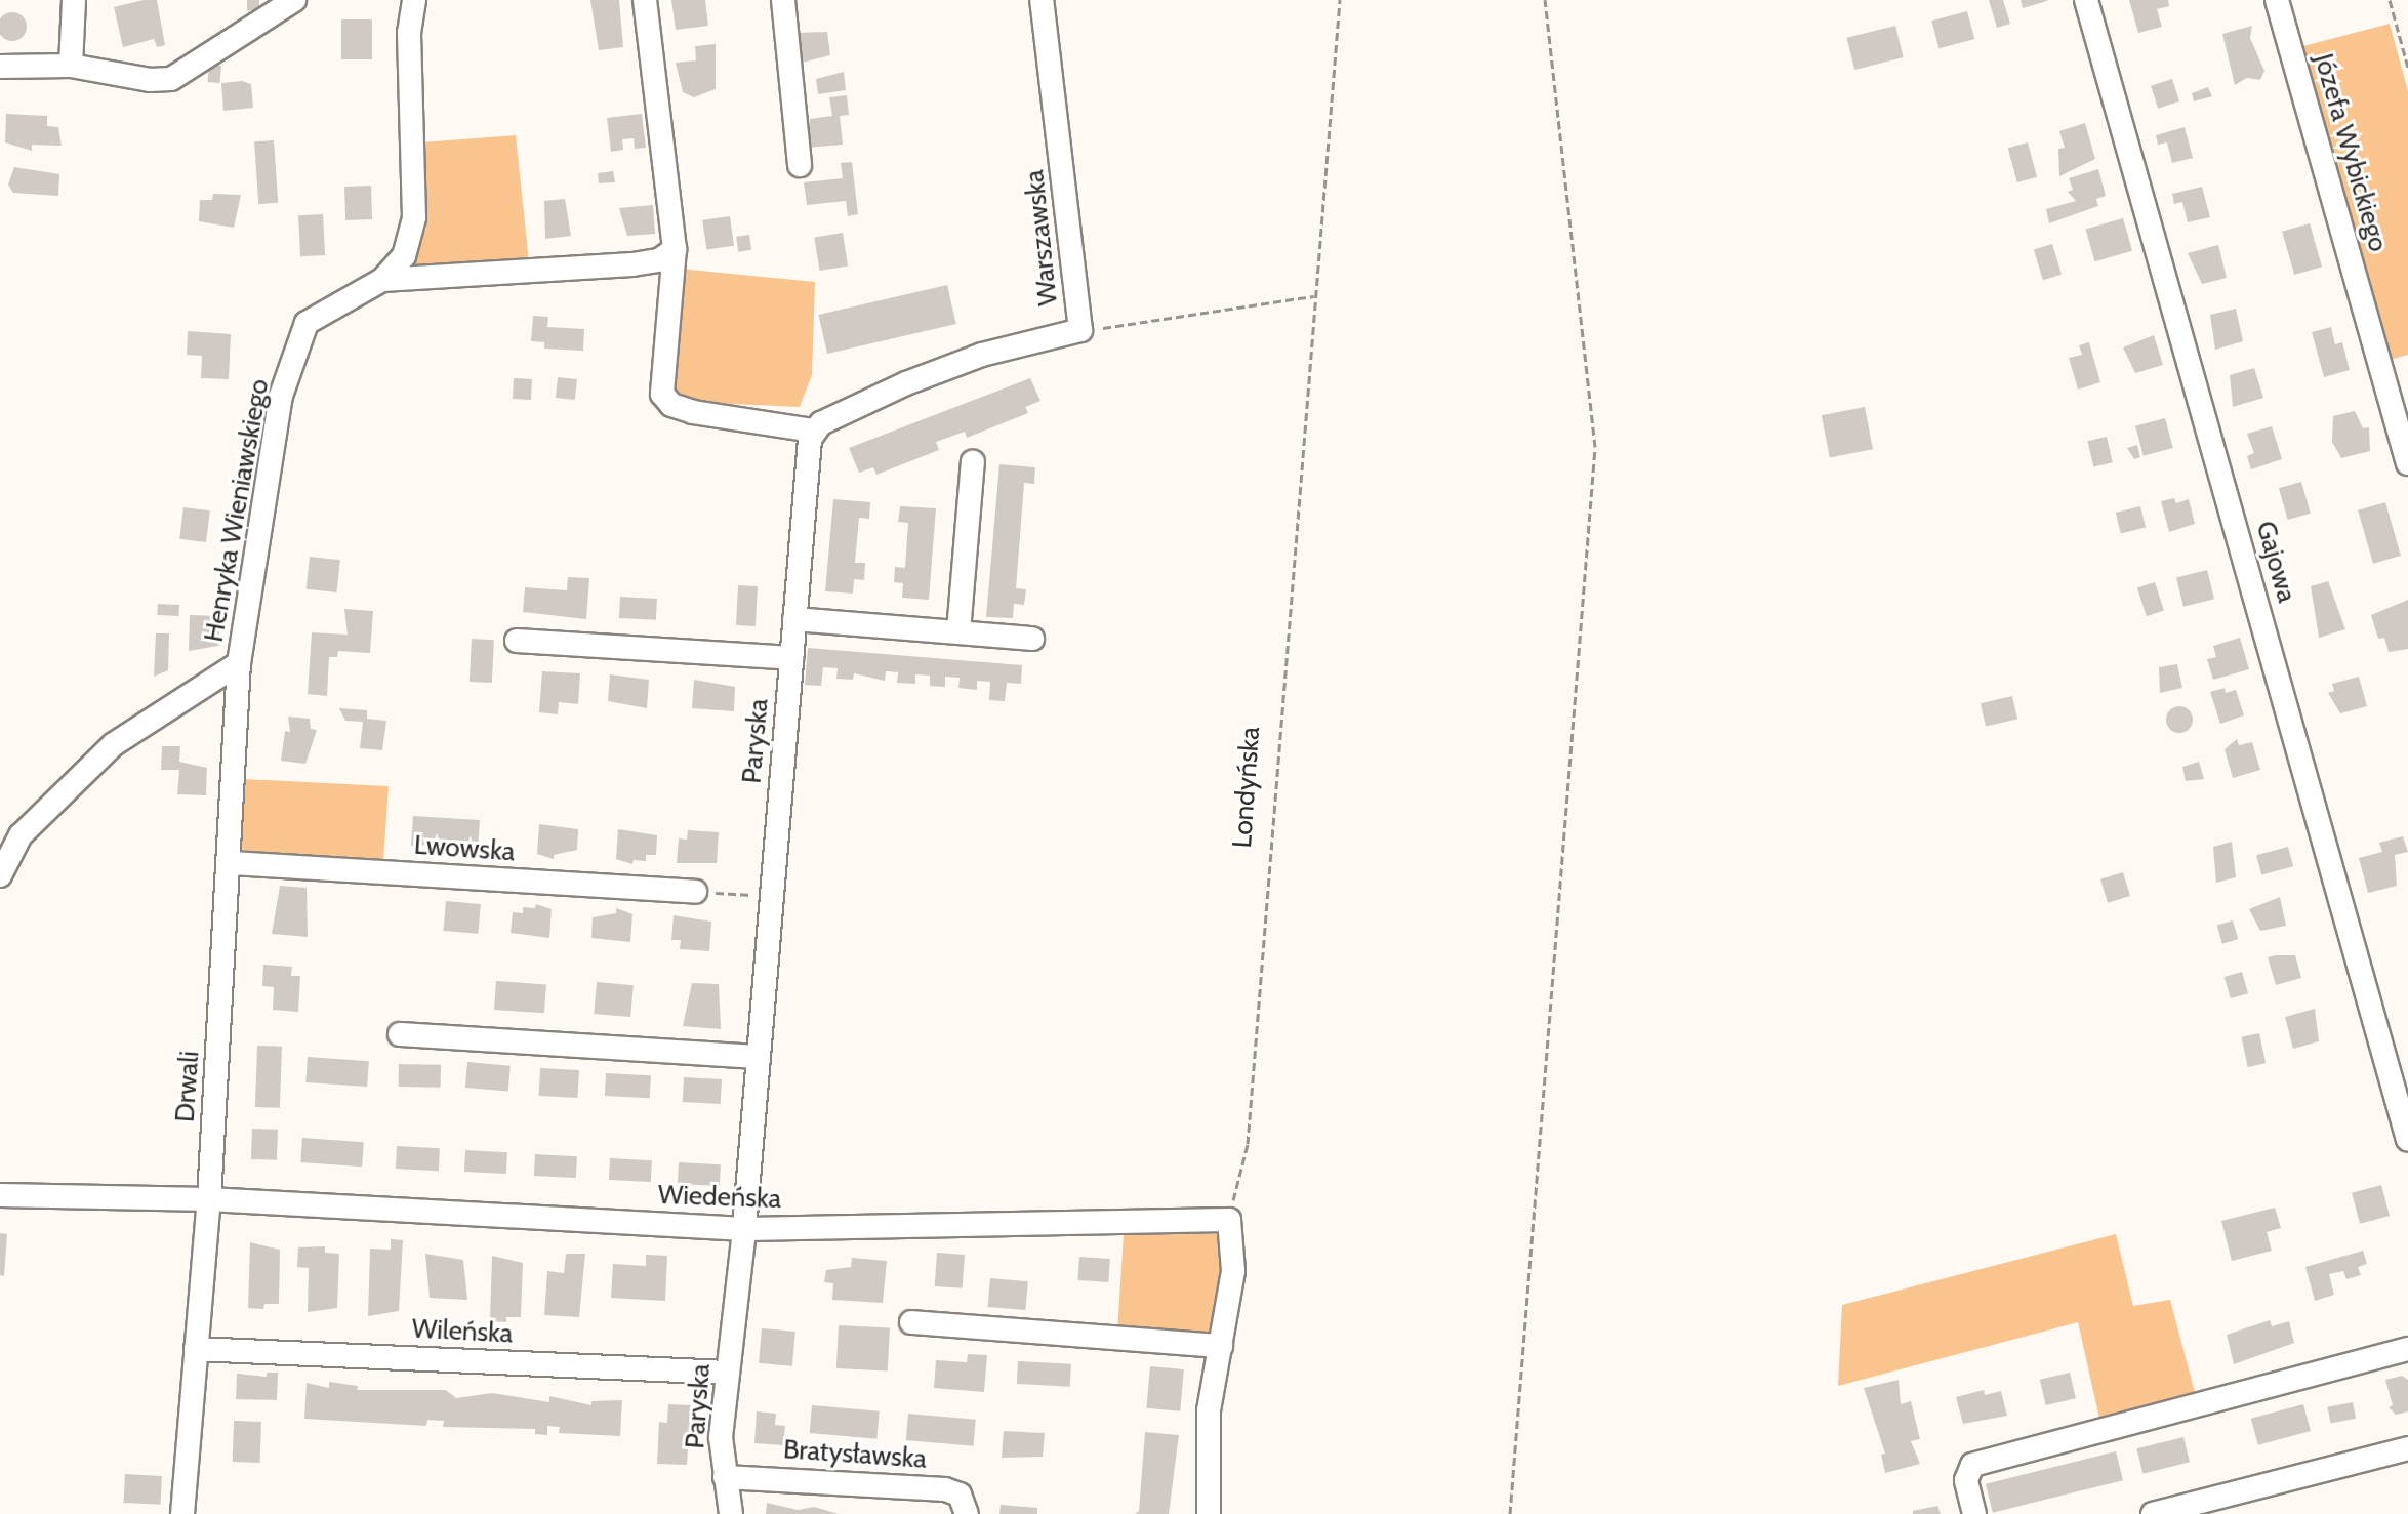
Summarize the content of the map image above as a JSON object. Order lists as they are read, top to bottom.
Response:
{
  "streets": {
    "street": [
      "Józefa Wybickiego",
      "Warszawska",
      "Henryka Wieniawskiego",
      "Gajowa",
      "Paryska",
      "Lwowska",
      "Drwali",
      "Wiedeńska",
      "Wileńska",
      "Bratysławska"
    ],
    "path": ["Londyńska"]
  },
  "crossings": [
    ["Warszawska", "Paryska"],
    ["Henryka Wieniawskiego", "Drwali"],
    ["Paryska", "Wiedeńska"],
    ["Paryska", "Wileńska"],
    ["Paryska", "Bratysławska"],
    ["Londyńska", "Wiedeńska"],
    ["Lwowska", "Drwali"],
    ["Drwali", "Wiedeńska"],
    ["Drwali", "Wileńska"]
  ]
}
